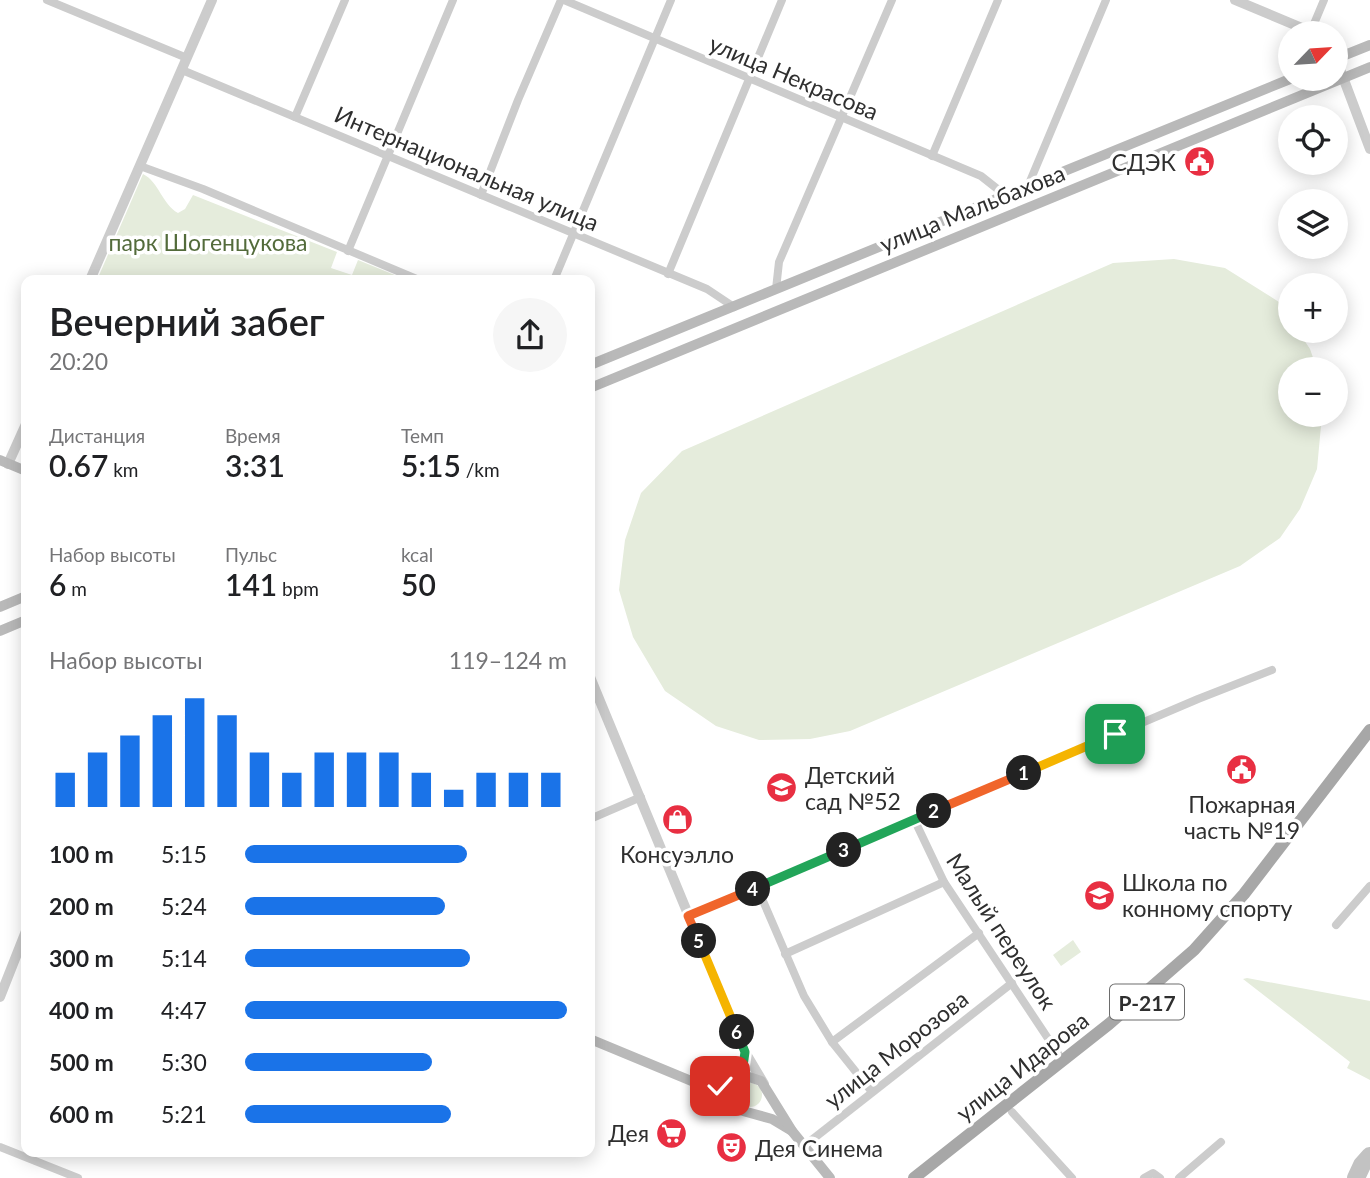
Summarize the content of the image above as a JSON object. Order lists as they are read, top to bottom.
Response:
{
  "streets": {
    "main road": ["улица Мальбахова", "Р-217", "улица Идарова"],
    "street": [
      "улица Некрасова",
      "Интернациональная улица",
      "Малый переулок",
      "улица Морозова"
    ]
  },
  "crossings": [
    ["улица Некрасова", "улица Мальбахова"],
    ["Интернациональная улица", "улица Мальбахова"],
    ["Малый переулок", "улица Морозова"],
    ["Малый переулок", "улица Идарова"]
  ],
  "parks": ["парк Шогенцукова"],
  "places": {
    "public building": ["СДЭК", "Пожарная часть №19"],
    "school or university": ["Детский сад №52", "Школа по конному спорту"],
    "shop": ["Консуэлло"],
    "supermarket": ["Дея"],
    "theatre": ["Дея Синема"]
  },
  "north": "top right",
  "page": {
    "map_buttons": ["+", "−"],
    "heading": ["Вечерний забег", "20:20"],
    "stats": [
      ["Дистанция", "0.67 km"],
      ["Время", "3:31"],
      ["Темп", "5:15 /km"],
      ["Набор высоты", "6 m"],
      ["Пульс", "141 bpm"],
      ["kcal", "50"]
    ],
    "chart": ["Набор высоты", "119–124 m"],
    "pins": [
      "1",
      "2",
      "3",
      "4",
      "5",
      "6"
    ],
    "list": [
      {
        "name": "100 m",
        "note": "5:15"
      },
      {
        "name": "200 m",
        "note": "5:24"
      },
      {
        "name": "300 m",
        "note": "5:14"
      },
      {
        "name": "400 m",
        "note": "4:47"
      },
      {
        "name": "500 m",
        "note": "5:30"
      },
      {
        "name": "600 m",
        "note": "5:21"
      }
    ]
  }
}
